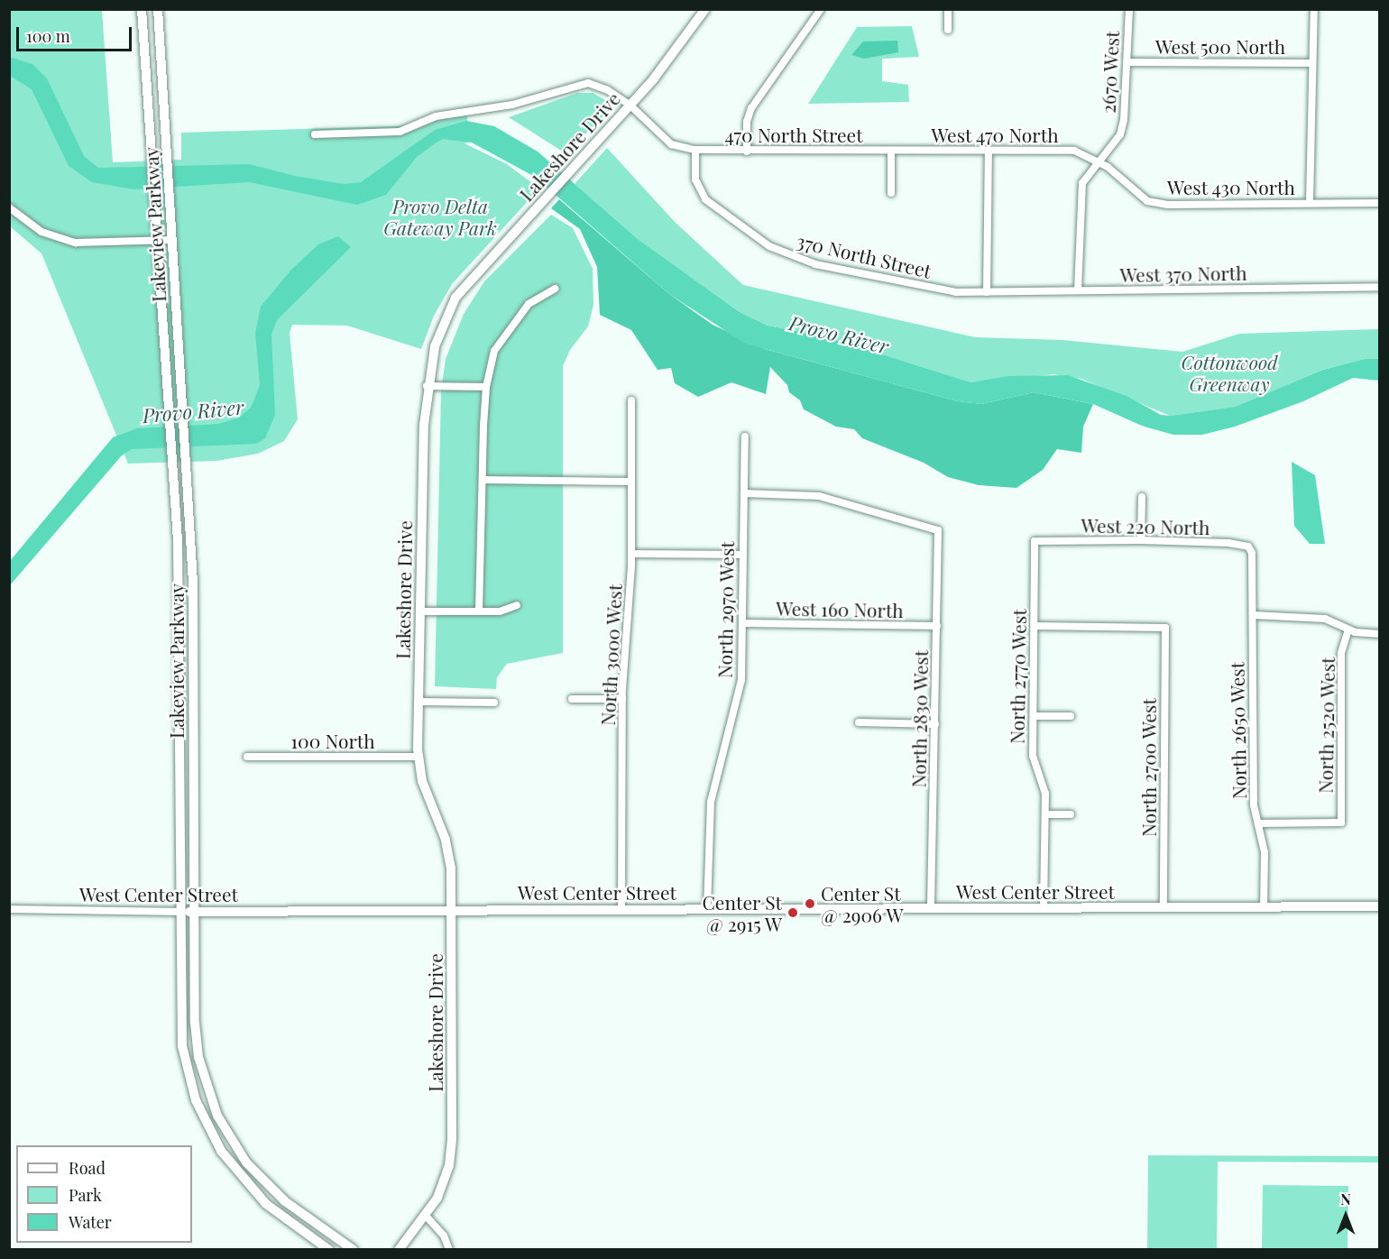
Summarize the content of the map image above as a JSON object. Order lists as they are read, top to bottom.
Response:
{
  "streets": {
    "street": [
      "West 500 North",
      "2670 West",
      "470 North Street",
      "West 470 North",
      "Lakeshore Drive",
      "West 430 North",
      "Lakeview Parkway",
      "370 North Street",
      "West 370 North",
      "West 220 North",
      "West 160 North",
      "North 2970 West",
      "North 3000 West",
      "North 2770 West",
      "North 2830 West",
      "North 2520 West",
      "North 2650 West",
      "100 North",
      "North 2700 West",
      "West Center Street"
    ]
  },
  "crossings": [
    ["West 500 North", "2670 West"],
    ["2670 West", "West 470 North"],
    ["2670 West", "West 430 North"],
    ["2670 West", "West 370 North"],
    ["470 North Street", "West 470 North"],
    ["470 North Street", "370 North Street"],
    ["West 470 North", "West 430 North"],
    ["Lakeshore Drive", "100 North"],
    ["Lakeshore Drive", "West Center Street"],
    ["Lakeview Parkway", "West Center Street"],
    ["370 North Street", "West 370 North"],
    ["West 220 North", "North 2770 West"],
    ["West 220 North", "North 2650 West"],
    ["West 160 North", "North 2970 West"],
    ["West 160 North", "North 2830 West"],
    ["North 2970 West", "North 2830 West"],
    ["North 2970 West", "West Center Street"],
    ["North 3000 West", "West Center Street"],
    ["North 2770 West", "North 2700 West"],
    ["North 2770 West", "West Center Street"],
    ["North 2830 West", "West Center Street"],
    ["North 2520 West", "North 2650 West"],
    ["North 2650 West", "West Center Street"],
    ["North 2700 West", "West Center Street"]
  ],
  "water": ["Provo River"],
  "parks": ["Provo Delta Gateway Park", "Cottonwood Greenway"],
  "places": ["Center St @ 2906 W", "Center St @ 2915 W"],
  "legend": ["Road", "Park", "Water"],
  "scale_bar": "100 m",
  "north": "top"
}
